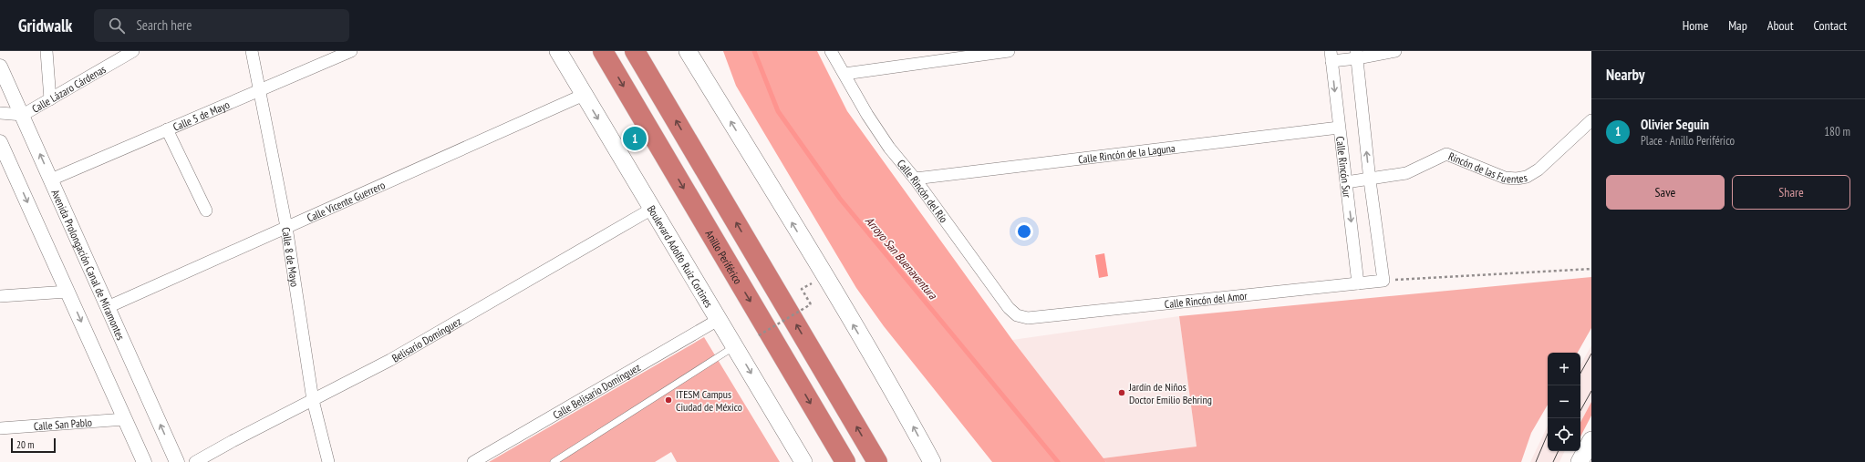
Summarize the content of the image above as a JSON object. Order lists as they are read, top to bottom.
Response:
{
  "streets": {
    "highway": ["Anillo Periférico"],
    "main road": ["Boulevard Adolfo Ruiz Cortines"],
    "street": [
      "Calle Lázaro Cárdenas",
      "Calle 5 de Mayo",
      "Calle Rincón de la Laguna",
      "Rincón de las Fuentes",
      "Calle Rincón Sur",
      "Calle Rincón del Río",
      "Calle Vicente Guerrero",
      "Calle 8 de Mayo",
      "Avenida Prolongación Canal de Miramontes",
      "Calle Rincón del Amor",
      "Belisario Domínguez",
      "Calle Belisario Domínguez",
      "Calle San Pablo"
    ]
  },
  "crossings": [
    ["Calle Lázaro Cárdenas", "Avenida Prolongación Canal de Miramontes"],
    ["Calle 5 de Mayo", "Calle 8 de Mayo"],
    ["Calle 5 de Mayo", "Avenida Prolongación Canal de Miramontes"],
    ["Calle Rincón de la Laguna", "Calle Rincón Sur"],
    ["Calle Rincón de la Laguna", "Calle Rincón del Río"],
    ["Rincón de las Fuentes", "Calle Rincón Sur"],
    ["Calle Rincón Sur", "Calle Rincón del Amor"],
    ["Calle Rincón del Río", "Calle Rincón del Amor"],
    ["Calle Vicente Guerrero", "Calle 8 de Mayo"],
    ["Calle Vicente Guerrero", "Boulevard Adolfo Ruiz Cortines"],
    ["Calle Vicente Guerrero", "Avenida Prolongación Canal de Miramontes"],
    ["Calle 8 de Mayo", "Belisario Domínguez"],
    ["Boulevard Adolfo Ruiz Cortines", "Belisario Domínguez"],
    ["Boulevard Adolfo Ruiz Cortines", "Calle Belisario Domínguez"]
  ],
  "water": ["Arroyo San Buenaventura"],
  "places": ["Jardín de Niños Doctor Emilio Behring", "ITESM Campus Ciudad de México"],
  "scale_bar": "20 m",
  "page": {
    "header": "Gridwalk",
    "search": "Search here",
    "nav": [
      "Home",
      "Map",
      "About",
      "Contact"
    ],
    "heading": "Nearby",
    "list": [
      {
        "mark": "1",
        "name": "Olivier Seguin",
        "note": "Place · Anillo Periférico",
        "value": "180 m"
      }
    ],
    "pins": "1",
    "buttons": ["Save", "Share"],
    "map_buttons": ["+", "−"],
    "scale": "20 m"
  }
}
